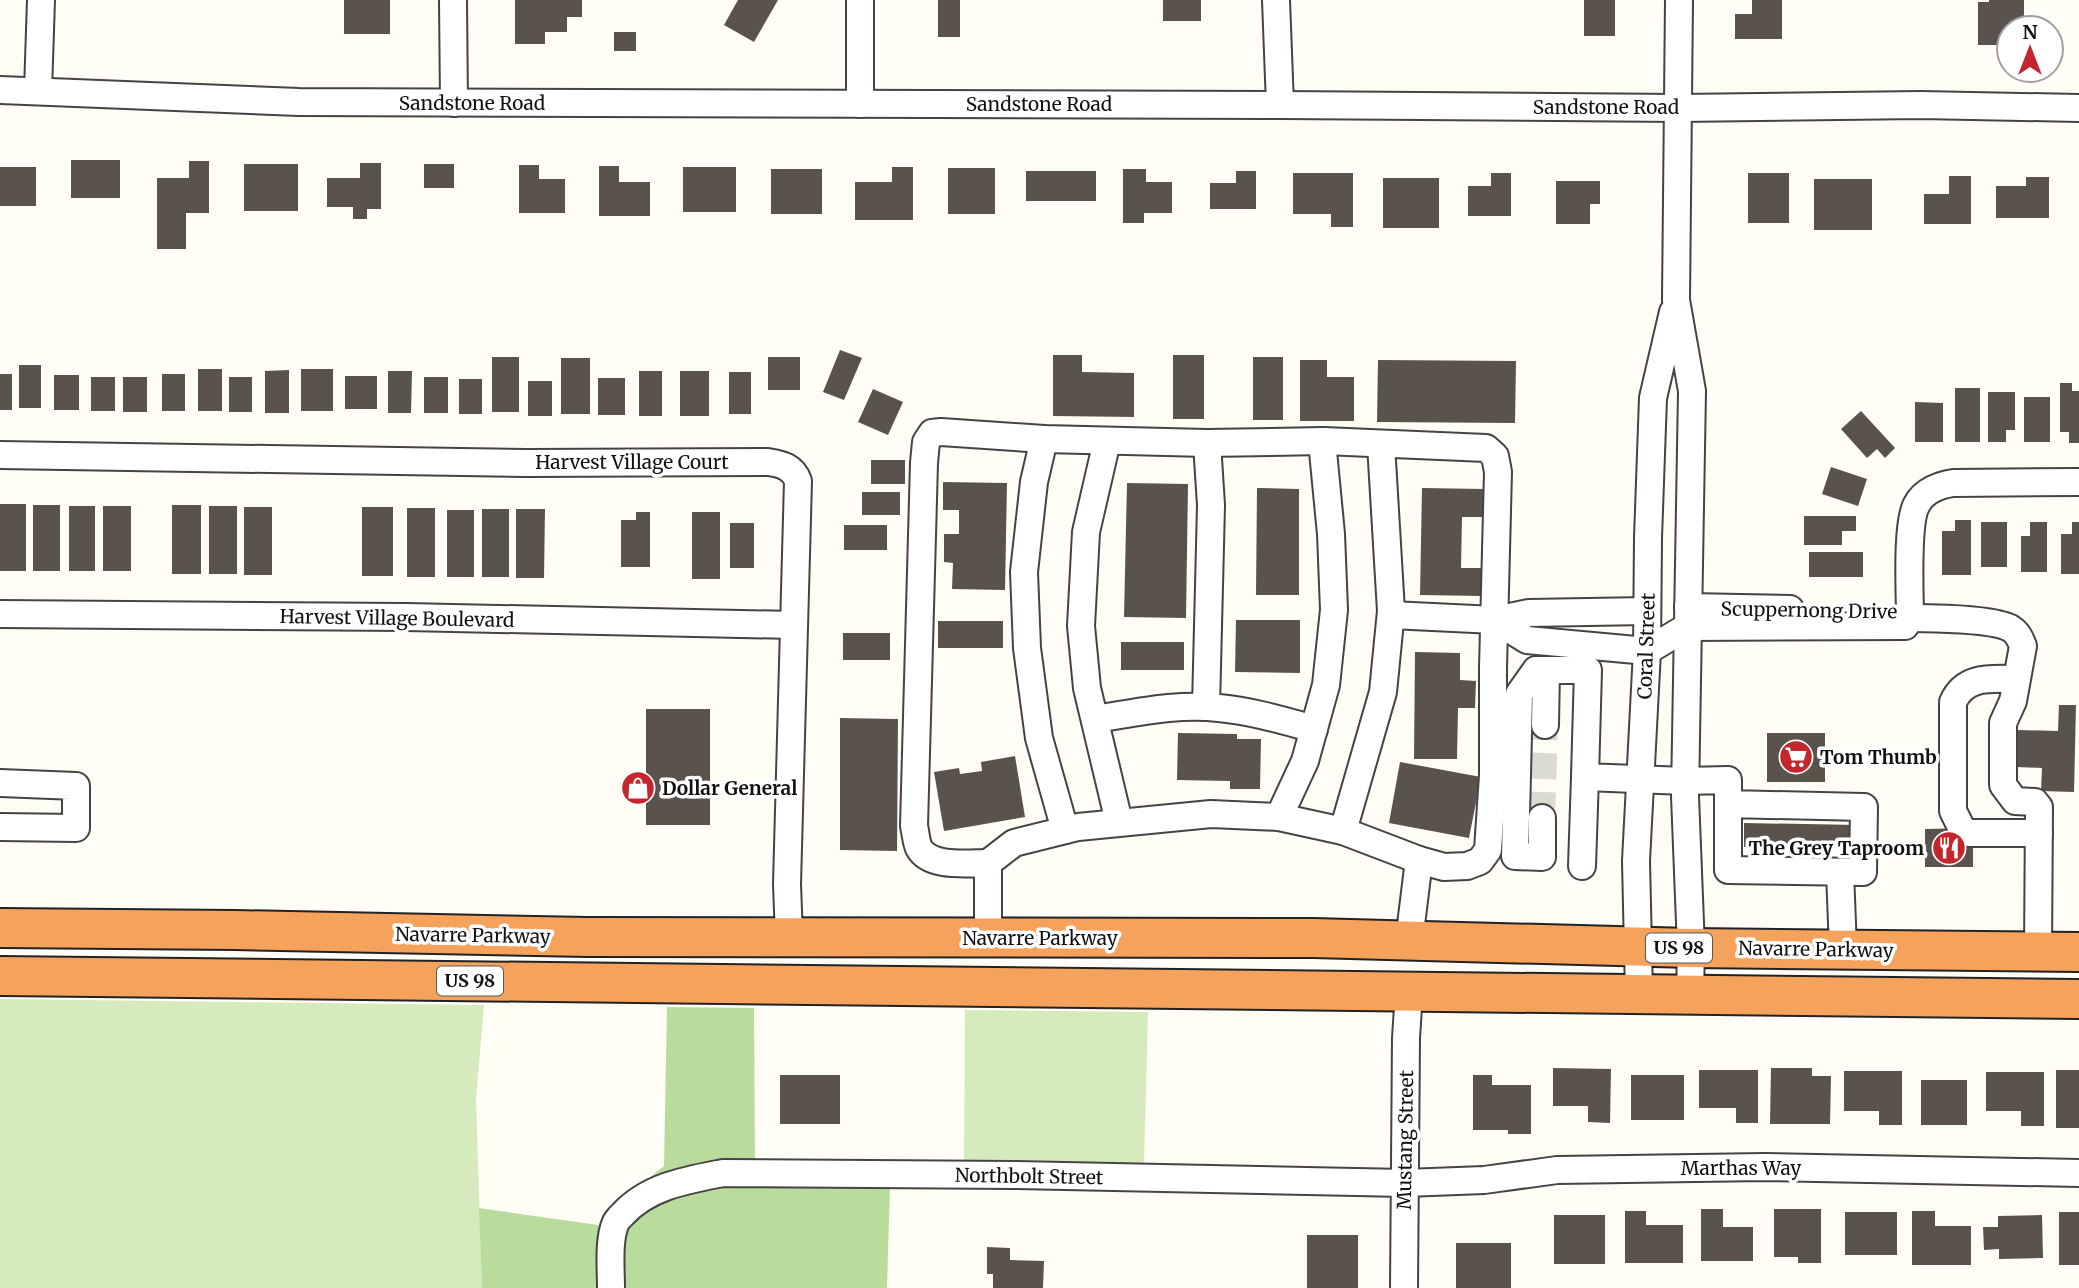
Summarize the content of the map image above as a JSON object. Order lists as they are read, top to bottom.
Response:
{
  "streets": {
    "highway": ["Navarre Parkway", "US 98"],
    "street": [
      "Sandstone Road",
      "Harvest Village Court",
      "Scuppernong Drive",
      "Harvest Village Boulevard",
      "Coral Street",
      "Mustang Street",
      "Marthas Way",
      "Northbolt Street"
    ]
  },
  "crossings": [
    ["Sandstone Road", "Coral Street"],
    ["Harvest Village Court", "Harvest Village Boulevard"],
    ["Harvest Village Court", "Navarre Parkway"],
    ["Scuppernong Drive", "Coral Street"],
    ["Coral Street", "Navarre Parkway"],
    ["Coral Street", "US 98"],
    ["US 98", "Mustang Street"],
    ["Mustang Street", "Marthas Way"],
    ["Mustang Street", "Northbolt Street"],
    ["Marthas Way", "Northbolt Street"]
  ],
  "places": {
    "supermarket": ["Tom Thumb"],
    "shop": ["Dollar General"],
    "restaurant": ["The Grey Taproom"]
  },
  "north": "top"
}
